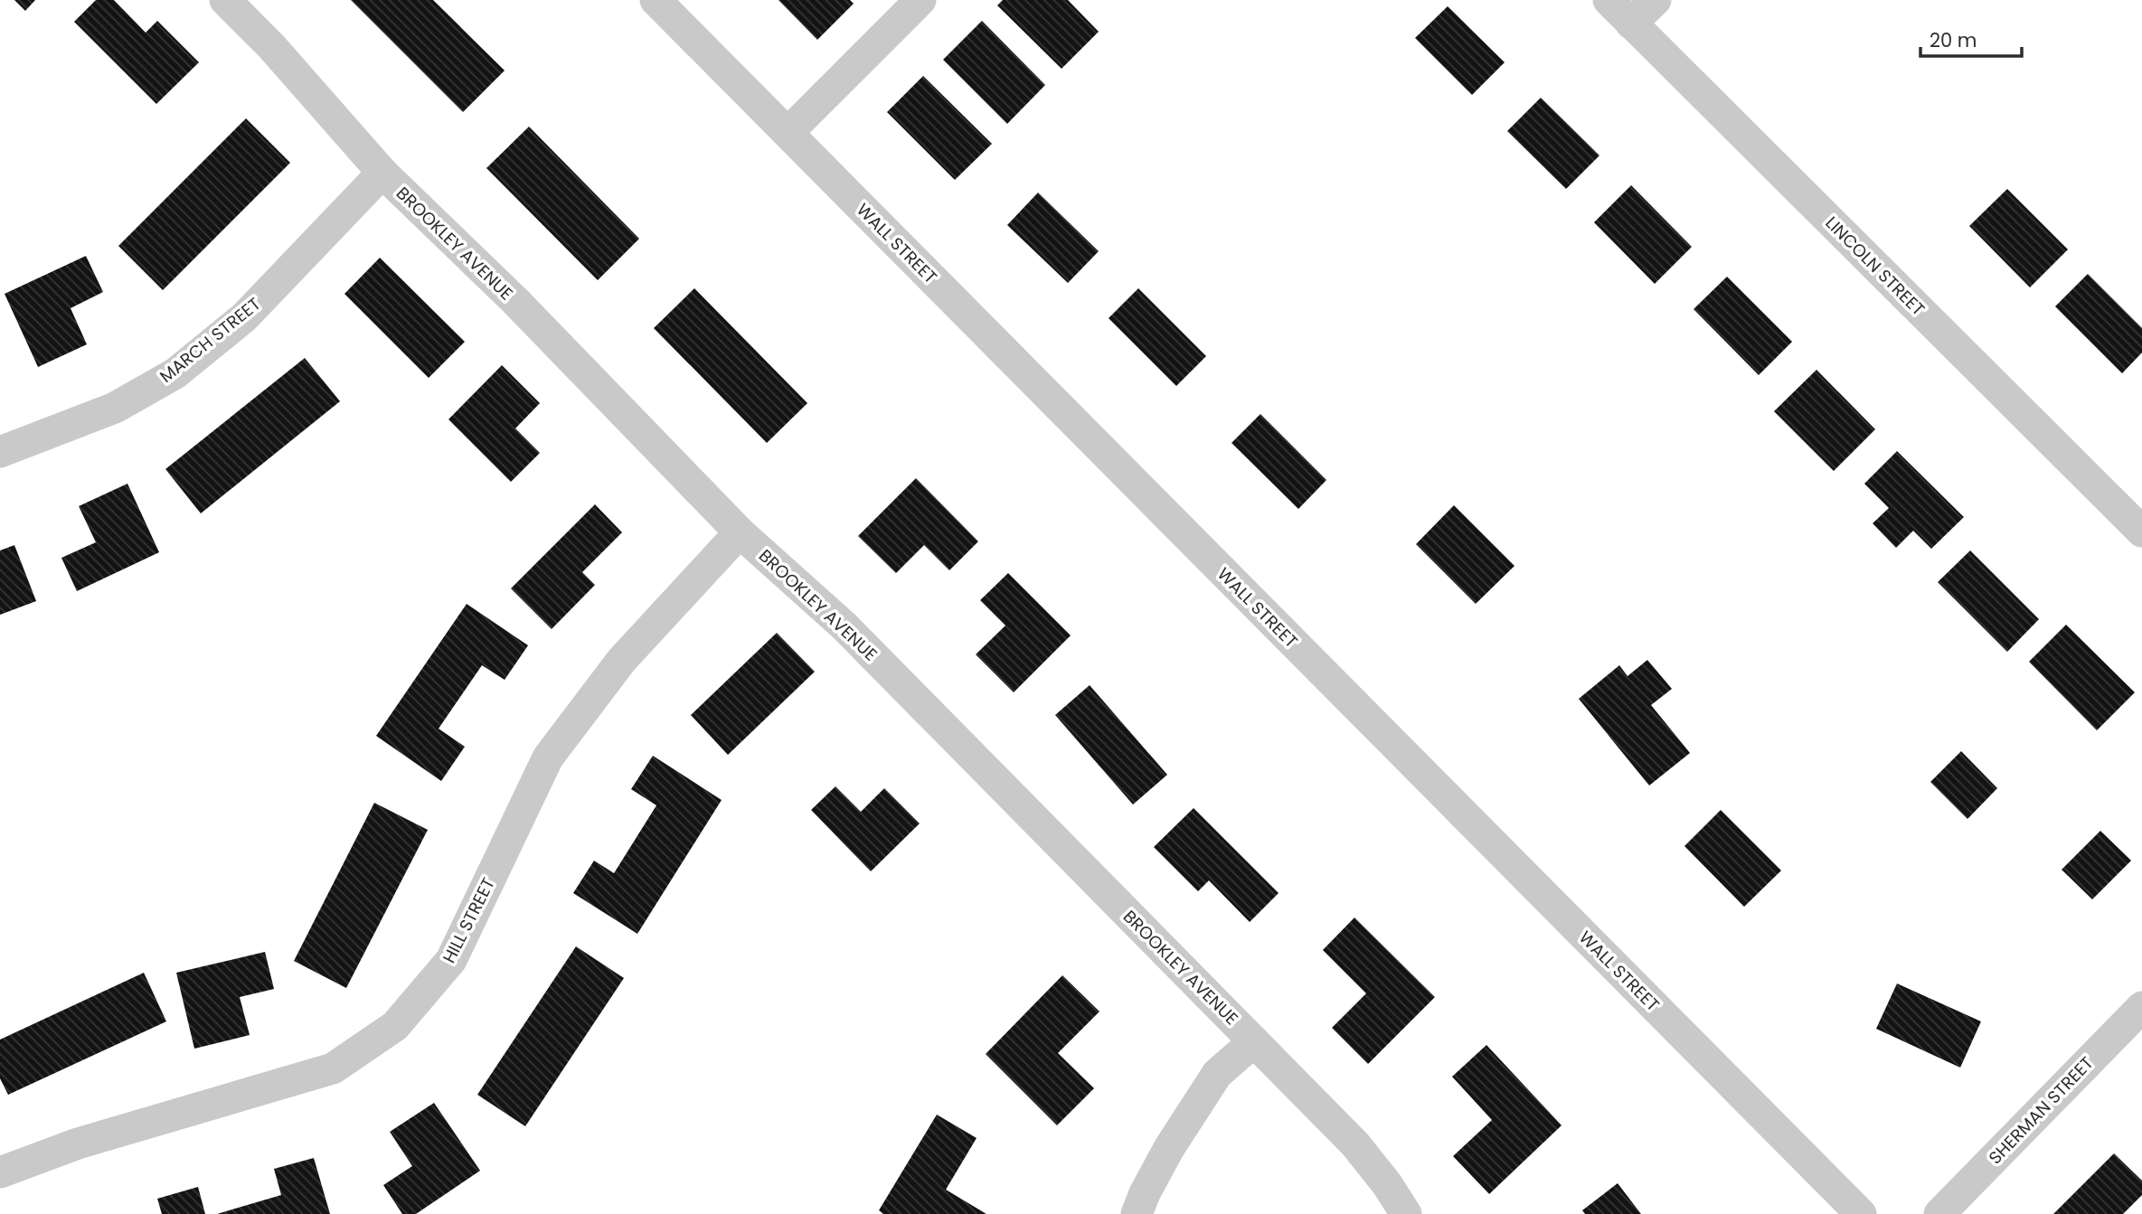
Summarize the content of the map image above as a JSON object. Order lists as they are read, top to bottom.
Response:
{
  "streets": {
    "street": [
      "BROOKLEY AVENUE",
      "WALL STREET",
      "LINCOLN STREET",
      "MARCH STREET",
      "HILL STREET",
      "SHERMAN STREET"
    ]
  },
  "crossings": [
    ["BROOKLEY AVENUE", "MARCH STREET"],
    ["BROOKLEY AVENUE", "HILL STREET"]
  ],
  "scale_bar": "20 m"
}
